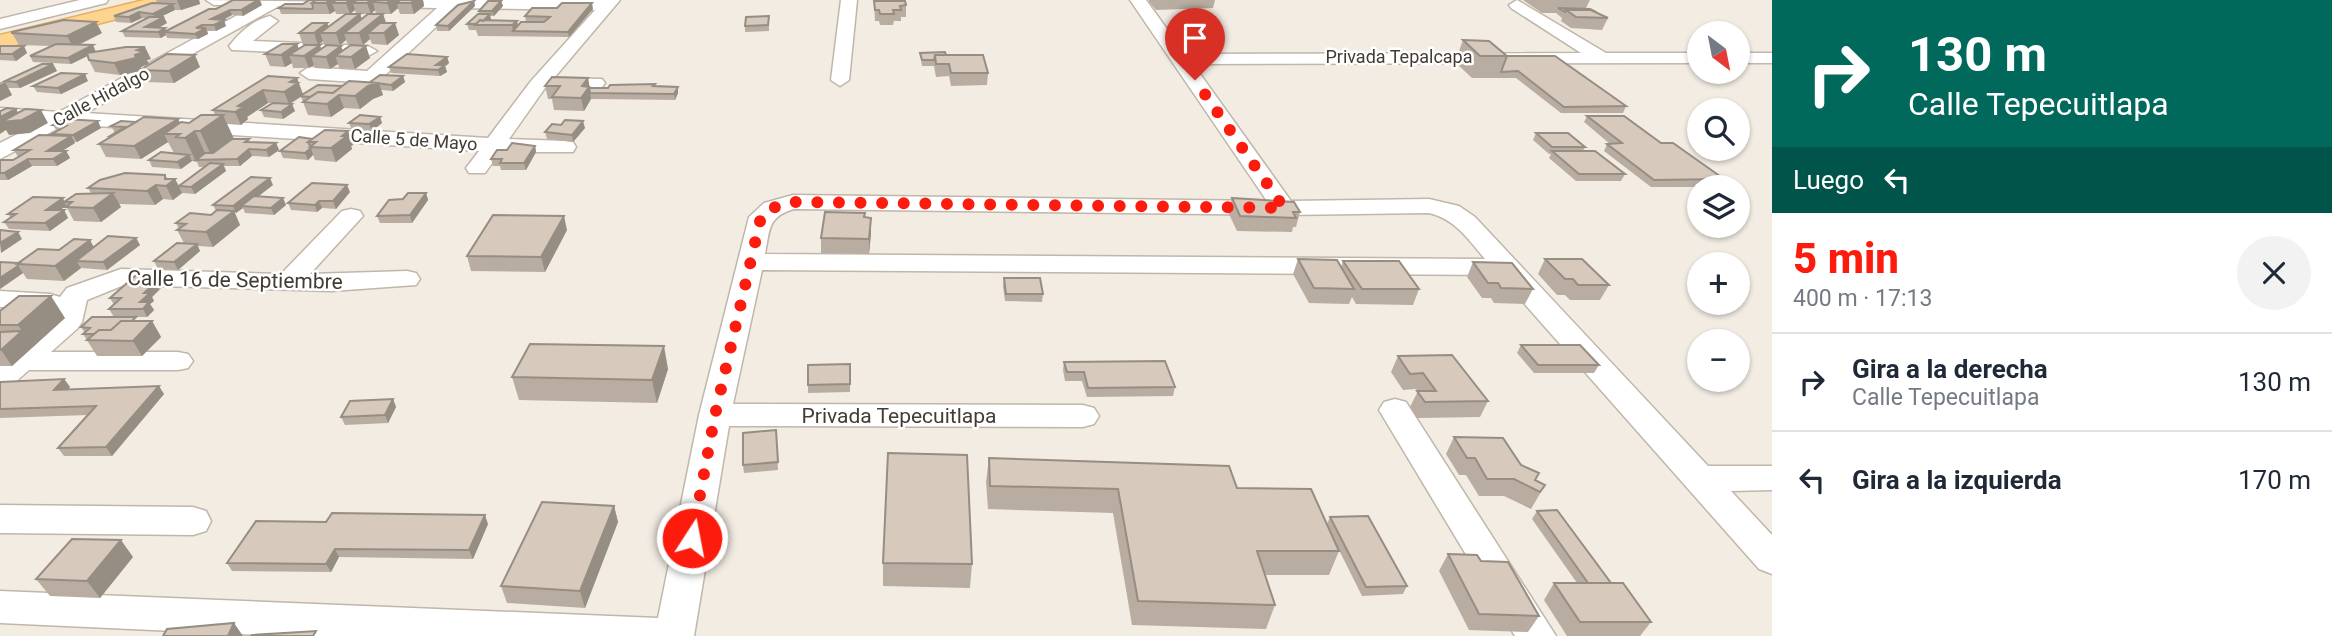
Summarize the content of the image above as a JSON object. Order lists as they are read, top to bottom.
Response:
{
  "streets": {
    "street": [
      "Privada Tepalcapa",
      "Calle Hidalgo",
      "Calle 5 de Mayo",
      "Calle 16 de Septiembre",
      "Privada Tepecuitlapa"
    ]
  },
  "crossings": [
    ["Calle Hidalgo", "Calle 5 de Mayo"]
  ],
  "north": "bottom right",
  "page": {
    "turn": ["130 m", "Calle Tepecuitlapa"],
    "map_buttons": ["+", "−"],
    "then": "Luego",
    "heading": ["5 min", "400 m · 17:13"],
    "list": [
      {
        "name": "Gira a la derecha",
        "note": "Calle Tepecuitlapa",
        "value": "130 m"
      },
      {
        "name": "Gira a la izquierda",
        "value": "170 m"
      }
    ]
  }
}
